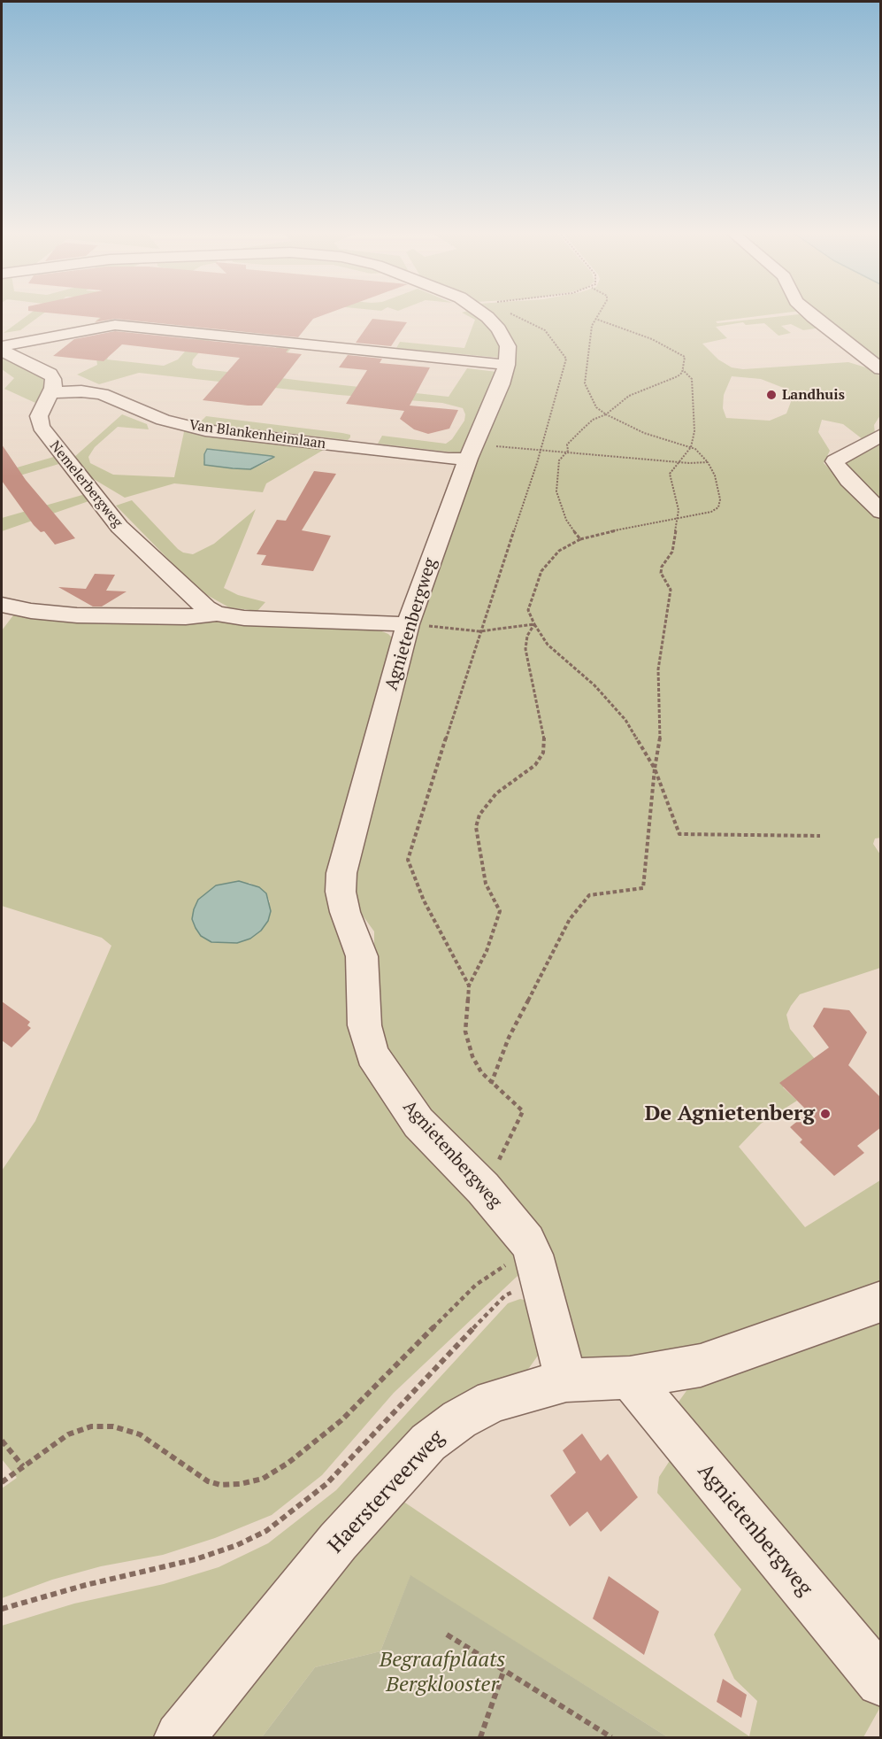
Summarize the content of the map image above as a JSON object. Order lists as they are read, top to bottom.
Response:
{
  "streets": {
    "street": [
      "Van Blankenheimlaan",
      "Nemelerbergweg",
      "Agnietenbergweg",
      "Haersterveerweg"
    ]
  },
  "crossings": [
    ["Van Blankenheimlaan", "Nemelerbergweg"],
    ["Van Blankenheimlaan", "Agnietenbergweg"],
    ["Nemelerbergweg", "Agnietenbergweg"],
    ["Agnietenbergweg", "Haersterveerweg"]
  ],
  "parks": ["Begraafplaats Bergklooster"],
  "places": ["Landhuis", "De Agnietenberg"]
}
